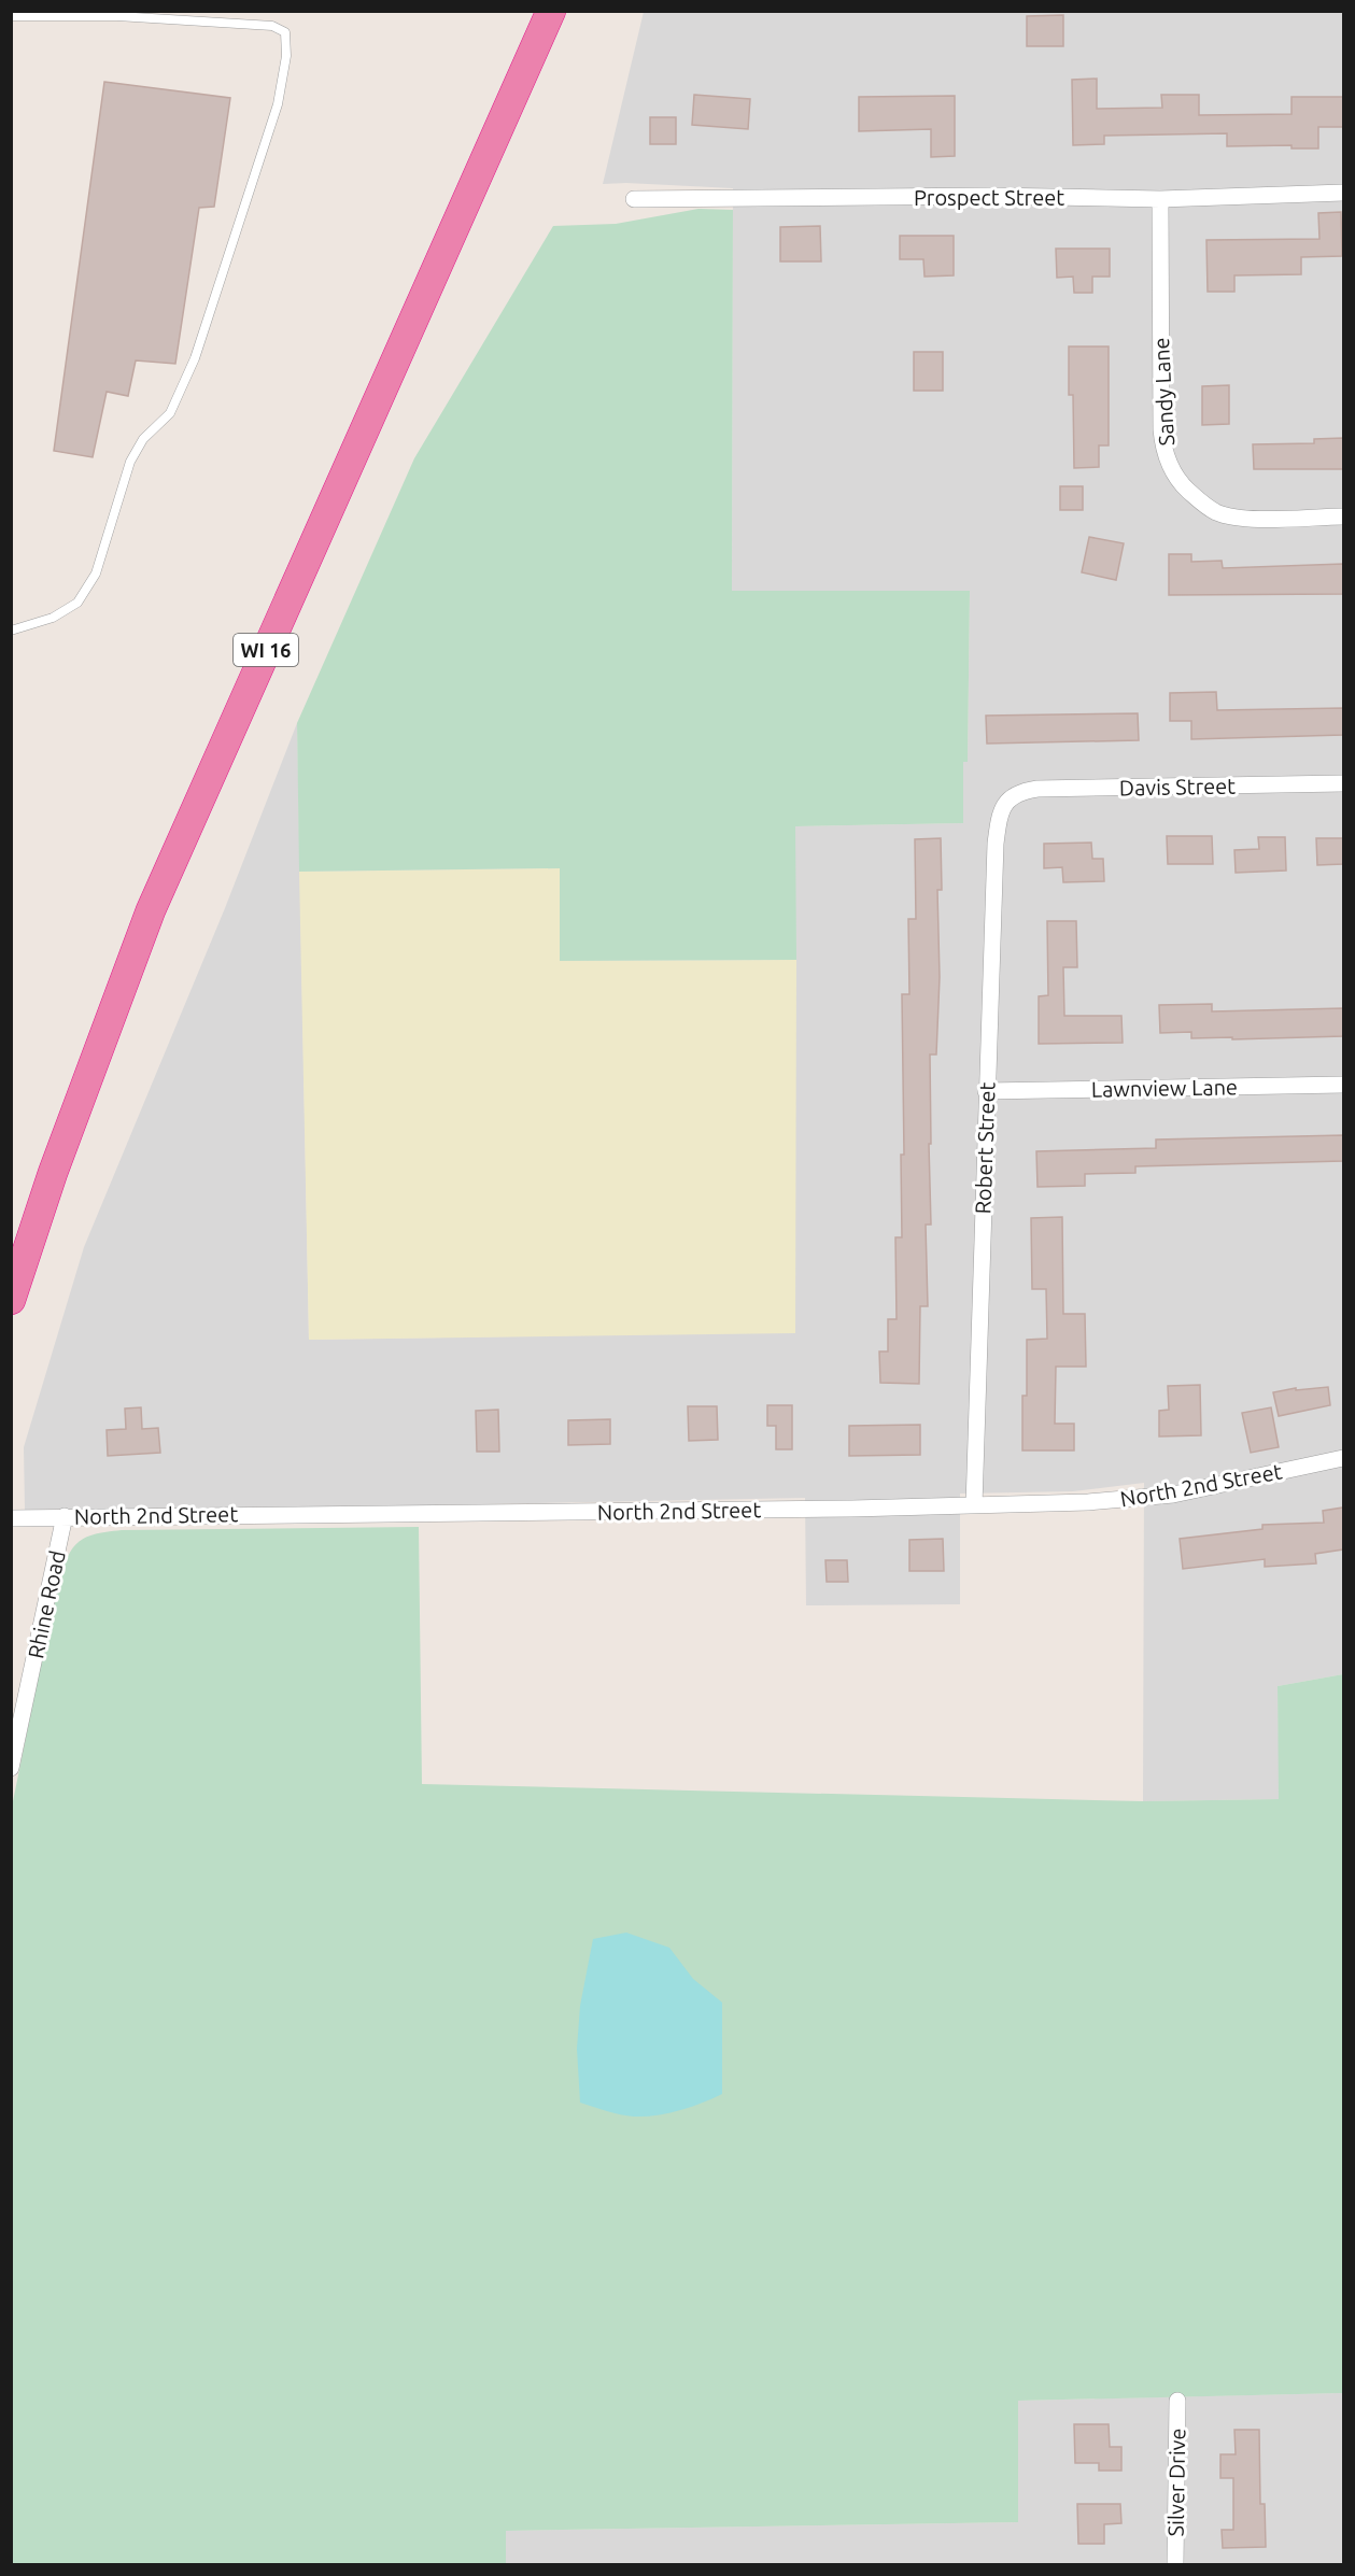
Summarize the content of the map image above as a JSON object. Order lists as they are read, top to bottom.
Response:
{
  "streets": {
    "highway": ["WI 16"],
    "street": [
      "Prospect Street",
      "Sandy Lane",
      "Davis Street",
      "Lawnview Lane",
      "Robert Street",
      "North 2nd Street",
      "Rhine Road",
      "Silver Drive"
    ]
  },
  "crossings": [
    ["Prospect Street", "Sandy Lane"],
    ["Davis Street", "Robert Street"],
    ["Lawnview Lane", "Robert Street"],
    ["Robert Street", "North 2nd Street"],
    ["North 2nd Street", "Rhine Road"]
  ]
}
